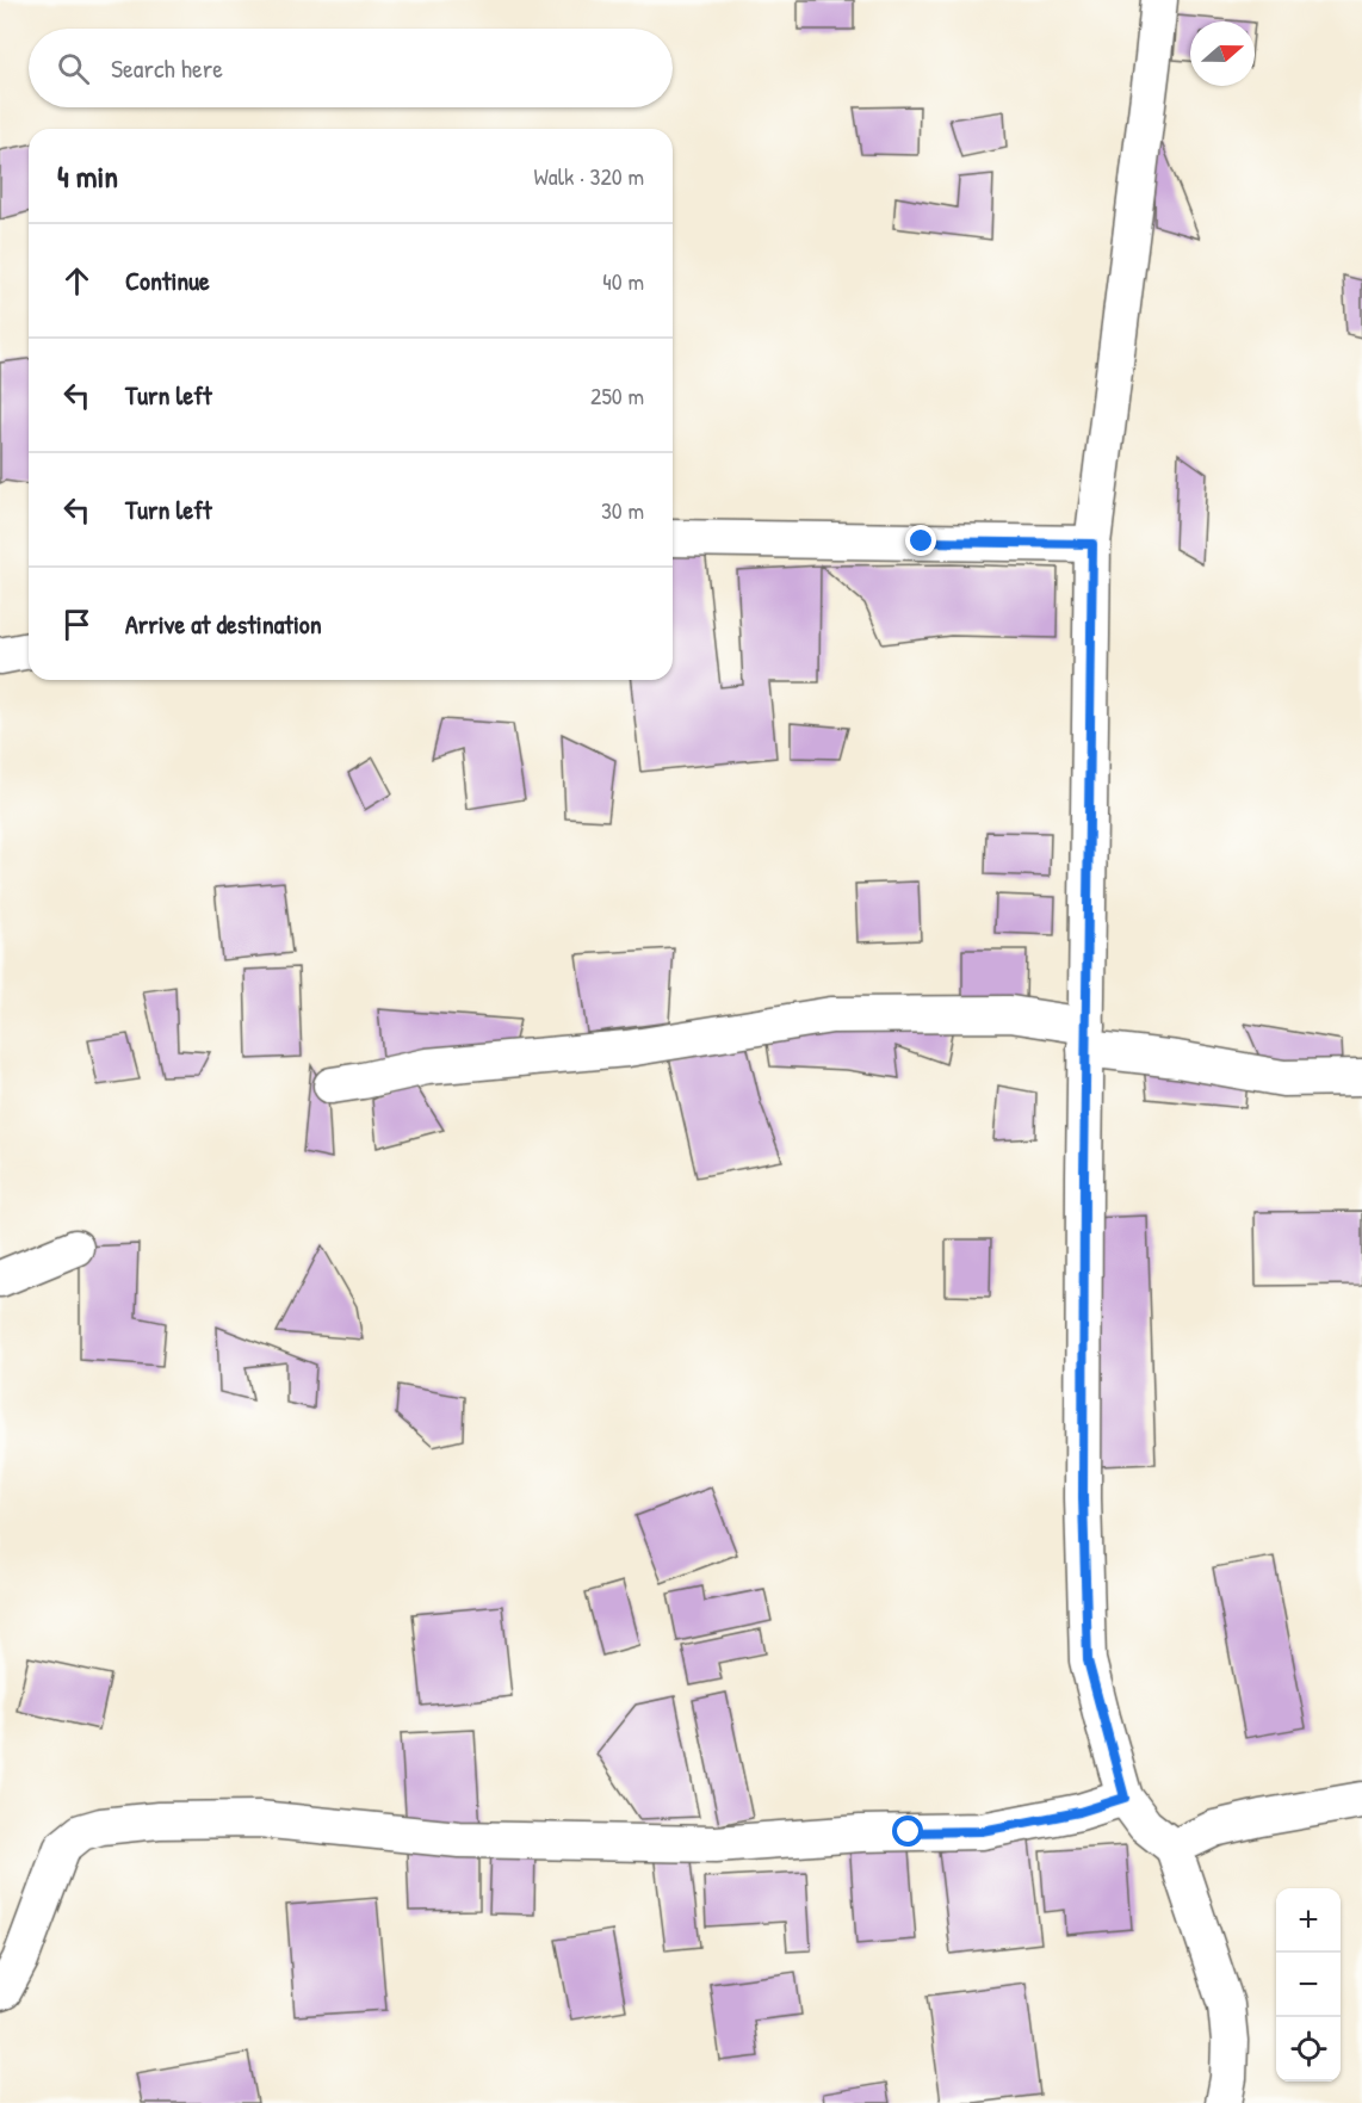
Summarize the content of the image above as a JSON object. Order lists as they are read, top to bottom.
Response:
{
  "north": "right",
  "page": {
    "search": "Search here",
    "heading": ["4 min", "Walk · 320 m"],
    "list": [
      ["Continue", "40 m"],
      ["Turn left", "250 m"],
      ["Turn left", "30 m"],
      "Arrive at destination"
    ],
    "map_buttons": ["+", "−"]
  }
}
